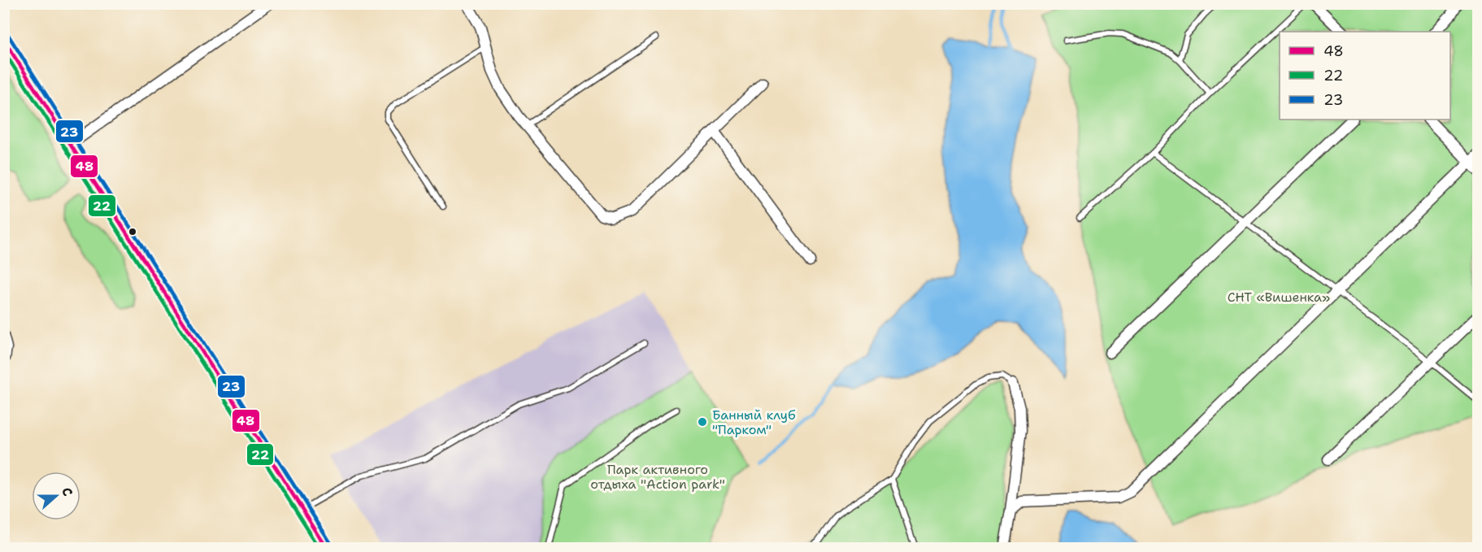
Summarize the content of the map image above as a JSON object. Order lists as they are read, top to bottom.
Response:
{
  "parks": ["СНТ «Вишенка»", "Парк активного отдыха \"Action park\""],
  "places": ["Банный клуб \"Парком\""],
  "lines": ["transit line 23", "transit line 48", "transit line 22"],
  "legend": ["48", "22", "23"],
  "north": "right"
}
